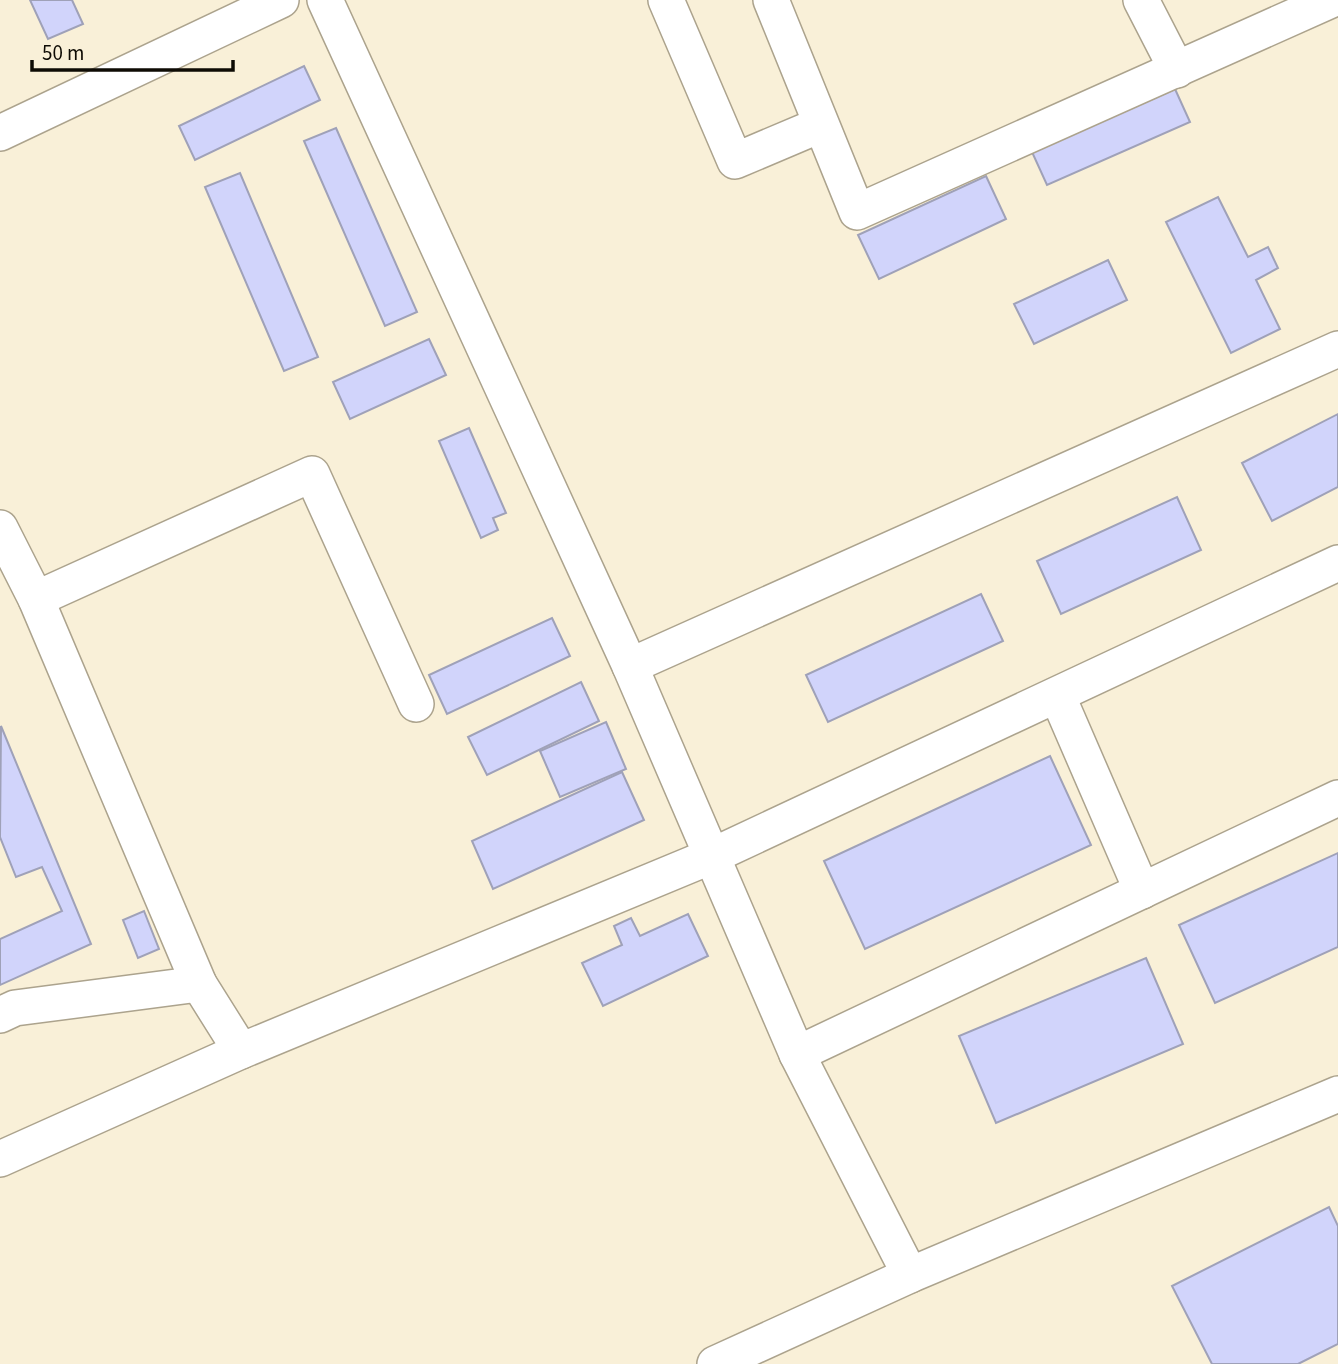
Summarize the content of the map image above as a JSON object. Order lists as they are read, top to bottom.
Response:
{
  "scale_bar": "50 m"
}
